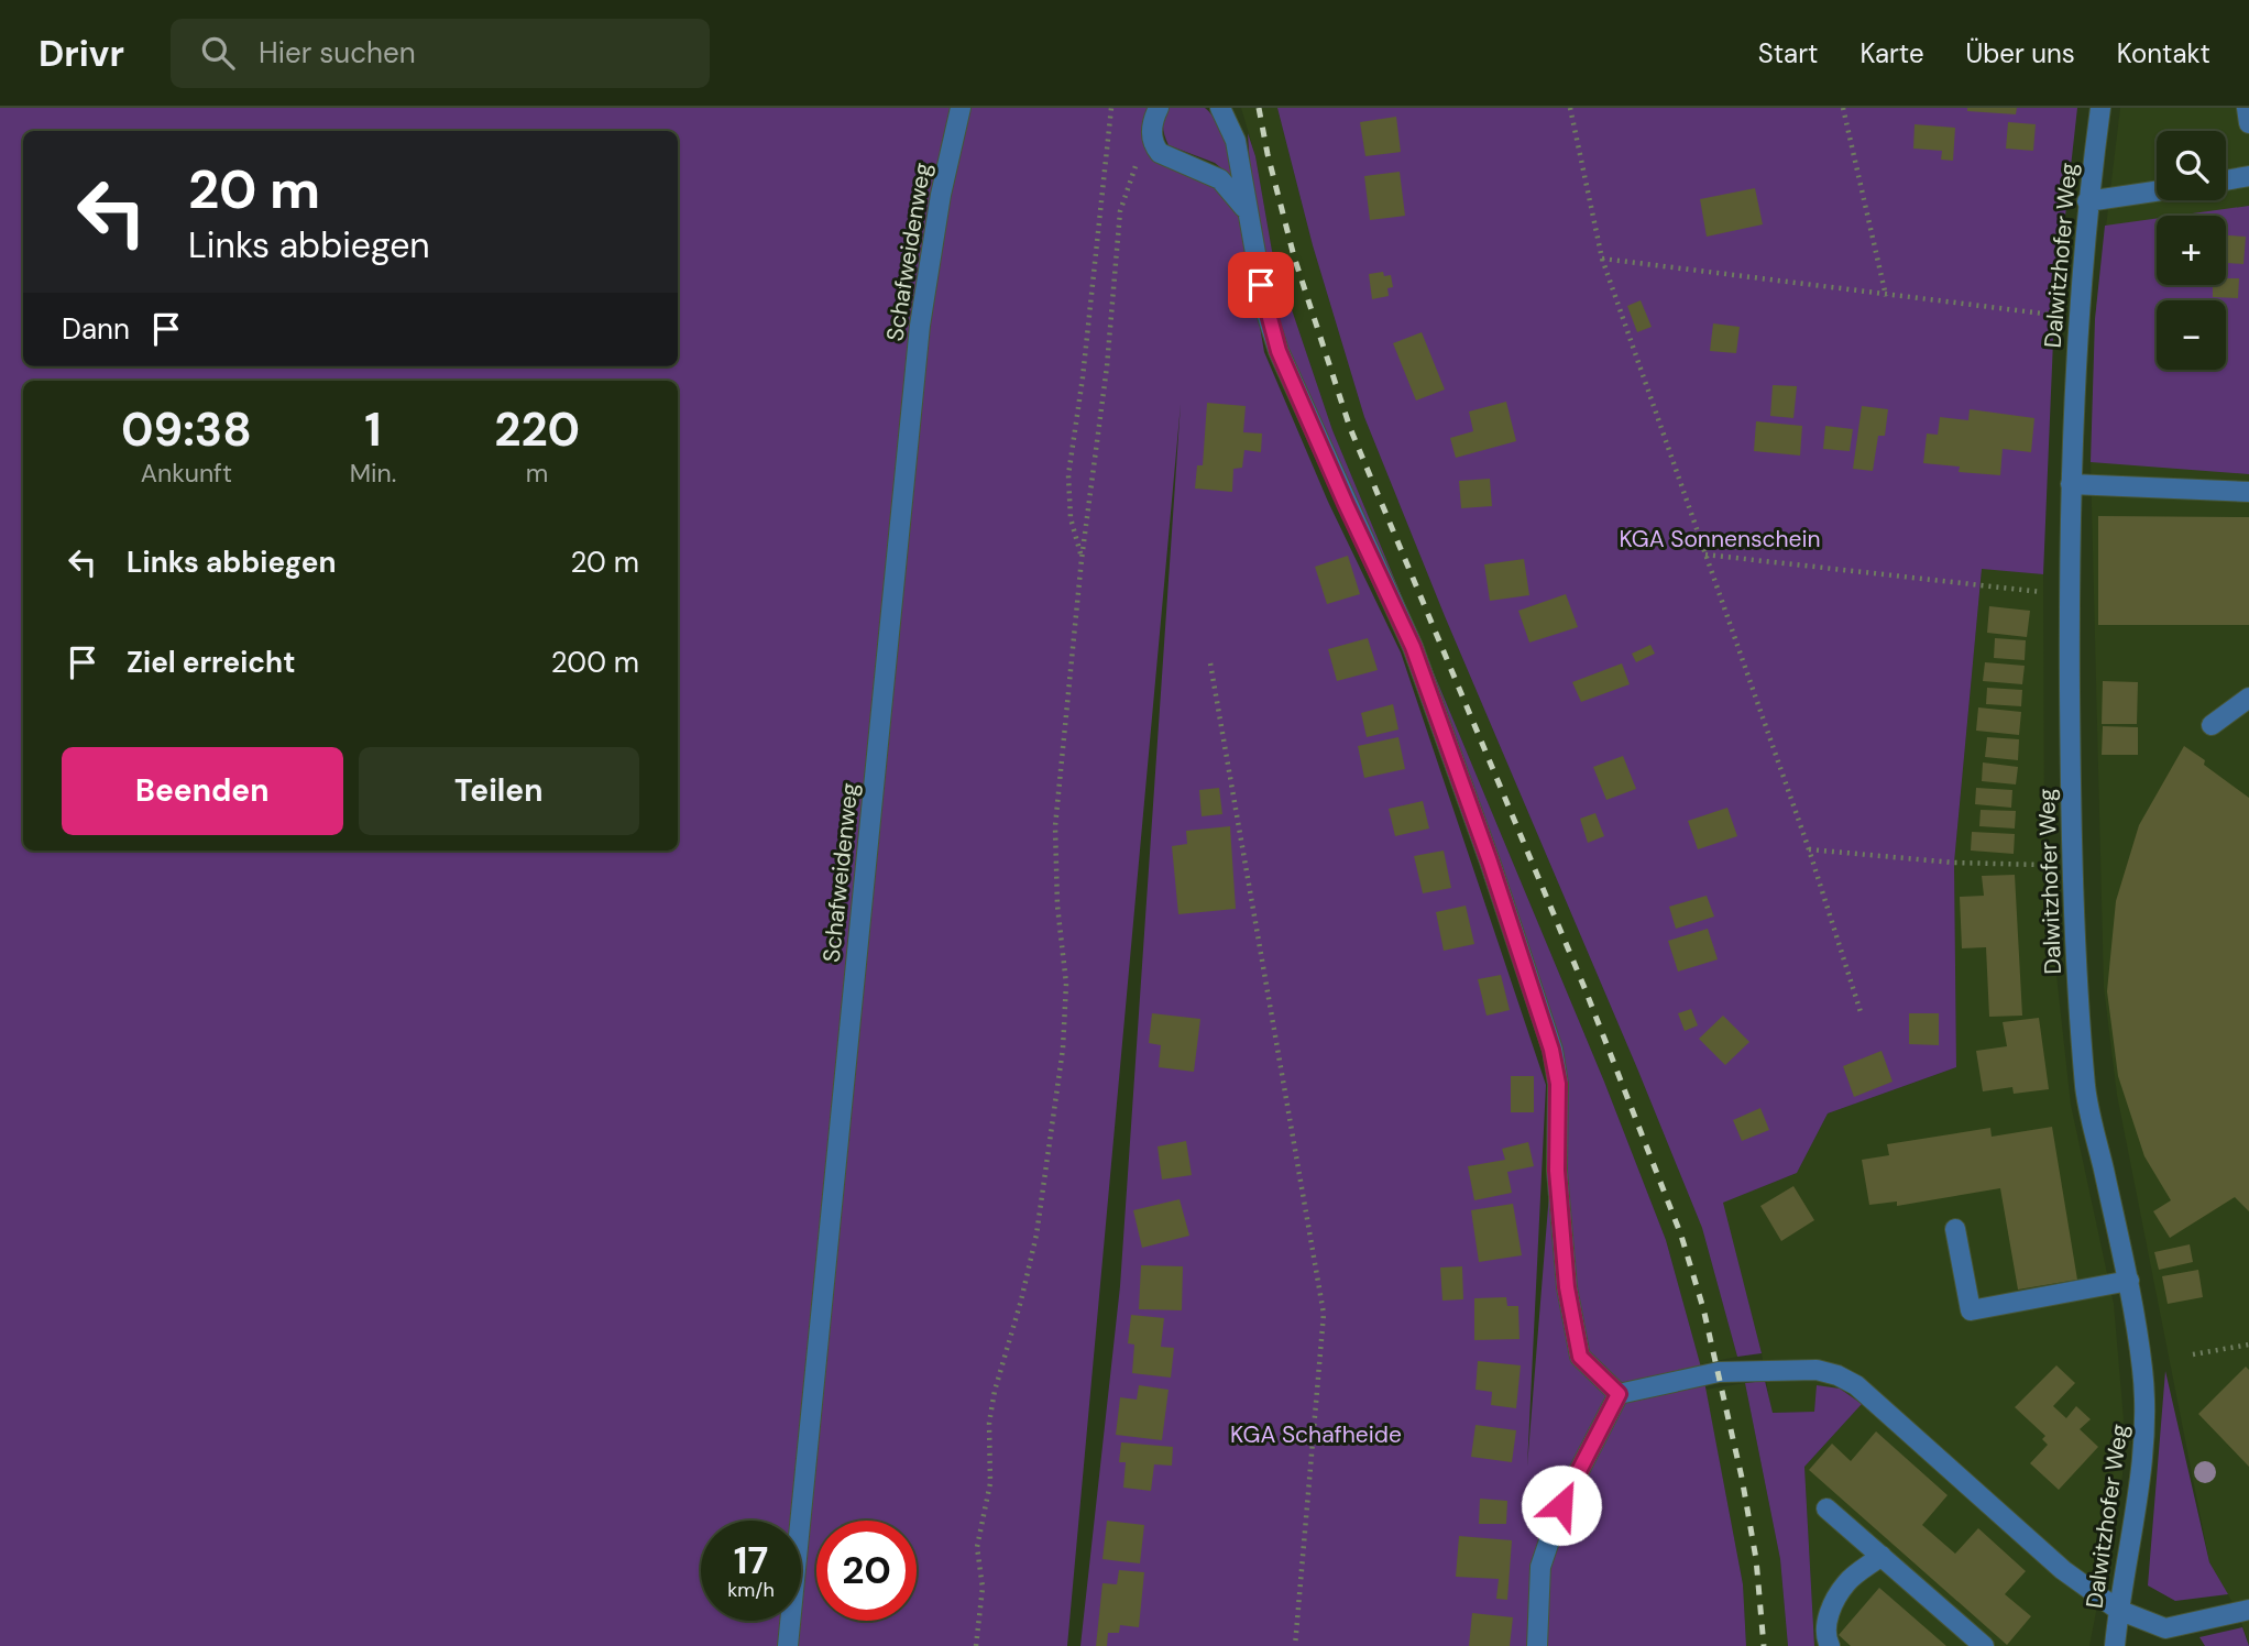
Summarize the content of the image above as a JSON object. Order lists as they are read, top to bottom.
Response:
{
  "streets": {
    "street": ["Schafweidenweg", "Dalwitzhofer Weg"]
  },
  "parks": ["KGA Sonnenschein", "KGA Schafheide"],
  "page": {
    "header": "Drivr",
    "search": "Hier suchen",
    "nav": [
      "Start",
      "Karte",
      "Über uns",
      "Kontakt"
    ],
    "map_buttons": ["+", "−"],
    "turn": ["20 m", "Links abbiegen"],
    "then": "Dann",
    "eta": [
      "09:38",
      "Ankunft",
      "1",
      "Min.",
      "220",
      "m"
    ],
    "list": [
      {
        "name": "Links abbiegen",
        "value": "20 m"
      },
      {
        "name": "Ziel erreicht",
        "value": "200 m"
      }
    ],
    "buttons": ["Beenden", "Teilen"],
    "speed": "17 km/h",
    "limit": "20"
  }
}
